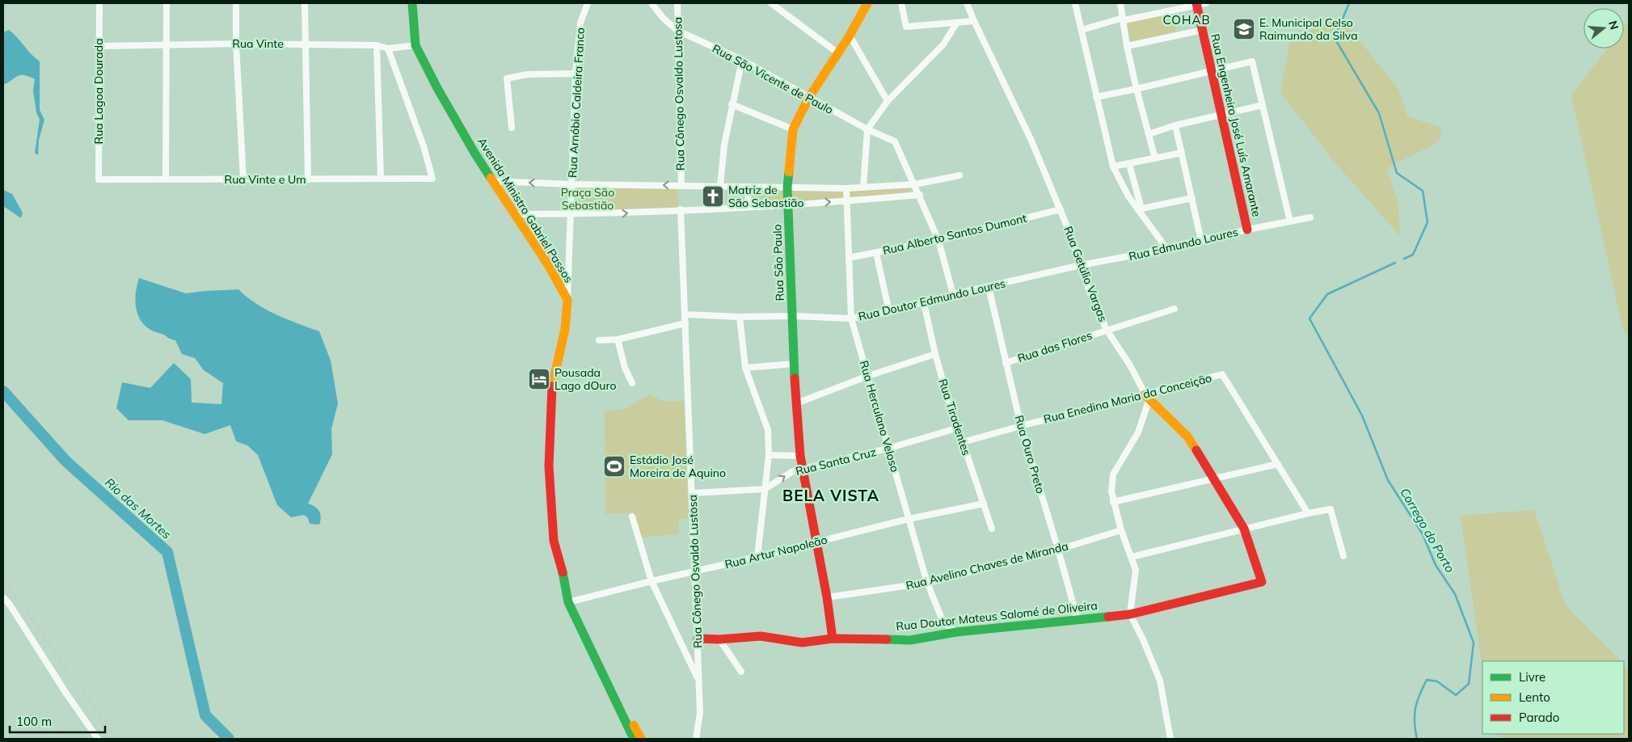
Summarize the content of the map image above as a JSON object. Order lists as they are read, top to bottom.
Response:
{
  "streets": {
    "street": [
      "Rua Vinte",
      "Rua São Vicente de Paulo",
      "Rua Lagoa Dourada",
      "Rua Cônego Osvaldo Lustosa",
      "Rua Arnóbio Caldeira Franco",
      "Rua Engenheiro José Luís Amarante",
      "Rua Vinte e Um",
      "Avenida Ministro Gabriel Passos",
      "Rua Alberto Santos Dumont",
      "Rua Edmundo Loures",
      "Rua São Paulo",
      "Rua Getúlio Vargas",
      "Rua Doutor Edmundo Loures",
      "Rua das Flores",
      "Rua Enedina Maria da Conceição",
      "Rua Herculano Veloso",
      "Rua Tiradentes",
      "Rua Ouro Preto",
      "Rua Santa Cruz",
      "Rua Artur Napoleão",
      "Rua Avelino Chaves de Miranda",
      "Rua Doutor Mateus Salomé de Oliveira"
    ]
  },
  "crossings": [
    ["Rua Vinte", "Rua Lagoa Dourada"],
    ["Rua Vinte", "Rua Vinte e Um"],
    ["Rua Vinte", "Avenida Ministro Gabriel Passos"],
    ["Rua São Vicente de Paulo", "Rua Cônego Osvaldo Lustosa"],
    ["Rua São Vicente de Paulo", "Rua Alberto Santos Dumont"],
    ["Rua São Vicente de Paulo", "Rua São Paulo"],
    ["Rua São Vicente de Paulo", "Rua Doutor Edmundo Loures"],
    ["Rua Lagoa Dourada", "Rua Vinte e Um"],
    ["Rua Cônego Osvaldo Lustosa", "Rua Doutor Edmundo Loures"],
    ["Rua Cônego Osvaldo Lustosa", "Rua Artur Napoleão"],
    ["Rua Cônego Osvaldo Lustosa", "Rua Doutor Mateus Salomé de Oliveira"],
    ["Rua Arnóbio Caldeira Franco", "Avenida Ministro Gabriel Passos"],
    ["Rua Engenheiro José Luís Amarante", "Rua Edmundo Loures"],
    ["Avenida Ministro Gabriel Passos", "Rua Artur Napoleão"],
    ["Rua Alberto Santos Dumont", "Rua Getúlio Vargas"],
    ["Rua Alberto Santos Dumont", "Rua Herculano Veloso"],
    ["Rua Edmundo Loures", "Rua Getúlio Vargas"],
    ["Rua Edmundo Loures", "Rua Doutor Edmundo Loures"],
    ["Rua São Paulo", "Rua Doutor Edmundo Loures"],
    ["Rua São Paulo", "Rua Santa Cruz"],
    ["Rua São Paulo", "Rua Artur Napoleão"],
    ["Rua São Paulo", "Rua Avelino Chaves de Miranda"],
    ["Rua São Paulo", "Rua Doutor Mateus Salomé de Oliveira"],
    ["Rua Getúlio Vargas", "Rua Doutor Edmundo Loures"],
    ["Rua Getúlio Vargas", "Rua das Flores"],
    ["Rua Getúlio Vargas", "Rua Enedina Maria da Conceição"],
    ["Rua Getúlio Vargas", "Rua Avelino Chaves de Miranda"],
    ["Rua Getúlio Vargas", "Rua Doutor Mateus Salomé de Oliveira"],
    ["Rua Doutor Edmundo Loures", "Rua Herculano Veloso"],
    ["Rua Doutor Edmundo Loures", "Rua Tiradentes"],
    ["Rua Doutor Edmundo Loures", "Rua Ouro Preto"],
    ["Rua das Flores", "Rua Ouro Preto"],
    ["Rua Enedina Maria da Conceição", "Rua Tiradentes"],
    ["Rua Enedina Maria da Conceição", "Rua Ouro Preto"],
    ["Rua Herculano Veloso", "Rua Santa Cruz"],
    ["Rua Herculano Veloso", "Rua Artur Napoleão"],
    ["Rua Herculano Veloso", "Rua Avelino Chaves de Miranda"],
    ["Rua Herculano Veloso", "Rua Doutor Mateus Salomé de Oliveira"],
    ["Rua Tiradentes", "Rua Santa Cruz"],
    ["Rua Tiradentes", "Rua Artur Napoleão"],
    ["Rua Ouro Preto", "Rua Avelino Chaves de Miranda"],
    ["Rua Ouro Preto", "Rua Doutor Mateus Salomé de Oliveira"]
  ],
  "districts": ["COHAB", "BELA VISTA"],
  "water": ["Rio das Mortes", "Corrego do Porto"],
  "parks": ["Praça São Sebastião"],
  "places": {
    "school or university": ["E. Municipal Celso Raimundo da Silva"],
    "church": ["Matriz de São Sebastião"],
    "hotel": ["Pousada Lago dOuro"],
    "sports": ["Estádio José Moreira de Aquino"]
  },
  "legend": ["Livre", "Lento", "Parado"],
  "scale_bar": "100 m",
  "north": "right"
}
